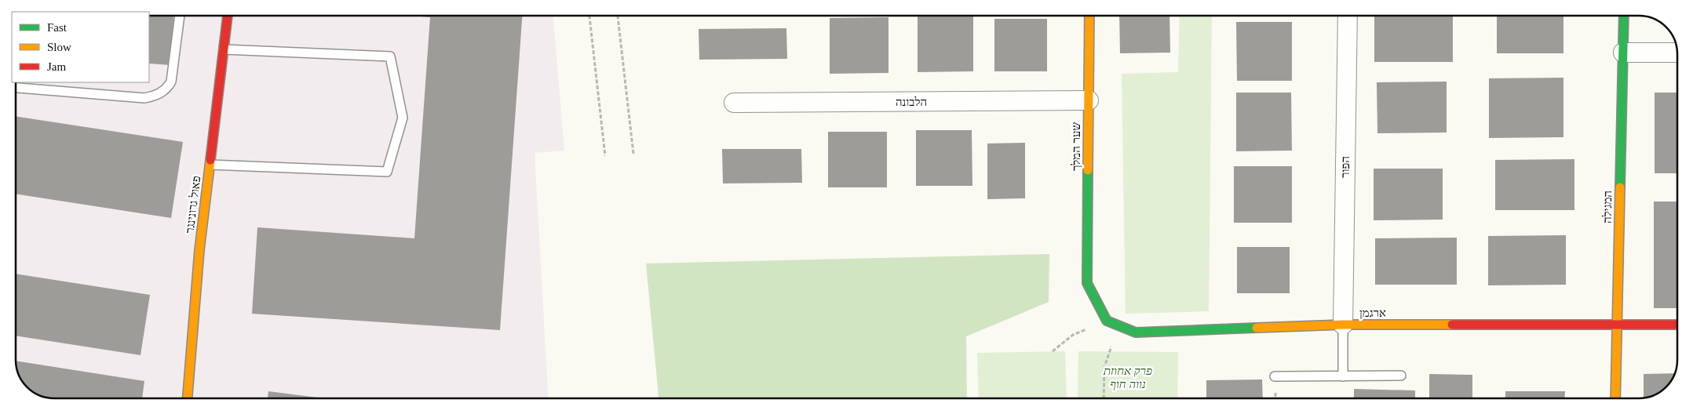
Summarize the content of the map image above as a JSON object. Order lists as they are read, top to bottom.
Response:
{
  "streets": {
    "street": [
      "הלבונה",
      "שער המלך",
      "הפור",
      "פאול גרונינגר",
      "המגילה",
      "ארגמן"
    ]
  },
  "crossings": [
    ["הלבונה", "שער המלך"],
    ["שער המלך", "ארגמן"],
    ["הפור", "ארגמן"],
    ["המגילה", "ארגמן"]
  ],
  "parks": ["פרק אחוזת נווה חוף"],
  "legend": ["Fast", "Slow", "Jam"]
}
